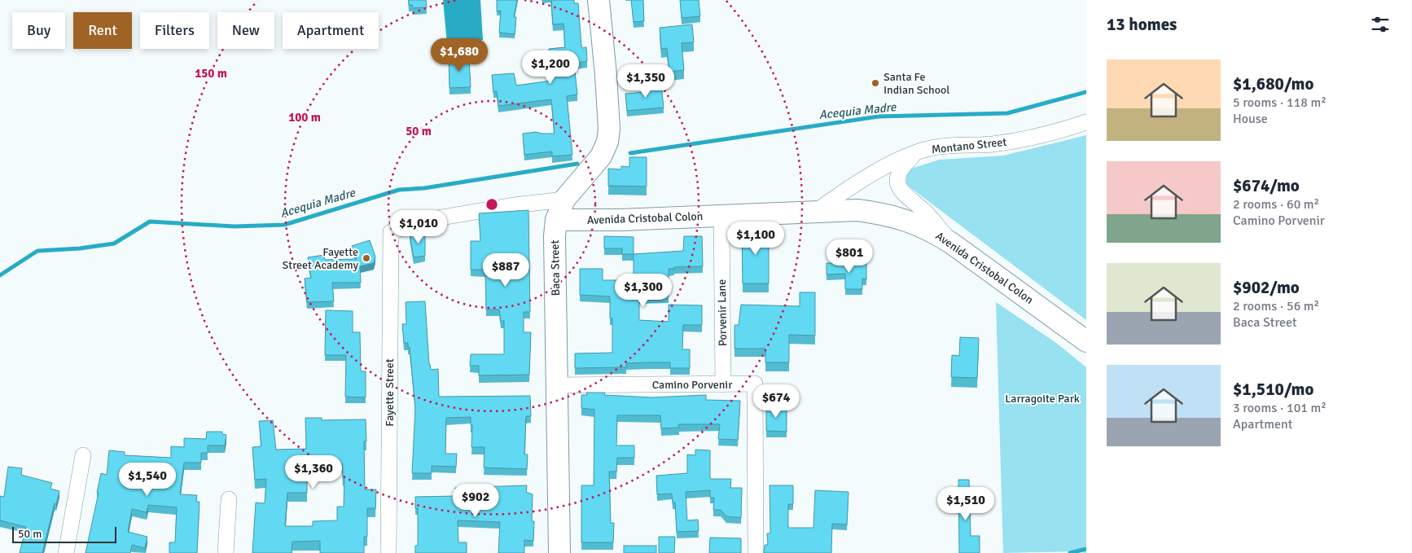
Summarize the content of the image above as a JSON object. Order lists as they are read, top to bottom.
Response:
{
  "streets": {
    "street": [
      "Montano Street",
      "Avenida Cristobal Colon",
      "Baca Street",
      "Porvenir Lane",
      "Camino Porvenir",
      "Fayette Street"
    ]
  },
  "crossings": [
    ["Montano Street", "Avenida Cristobal Colon"],
    ["Avenida Cristobal Colon", "Baca Street"],
    ["Avenida Cristobal Colon", "Porvenir Lane"],
    ["Baca Street", "Camino Porvenir"],
    ["Baca Street", "Fayette Street"],
    ["Porvenir Lane", "Camino Porvenir"]
  ],
  "water": ["Acequia Madre"],
  "parks": ["Larragoite Park"],
  "places": ["Santa Fe Indian School", "Fayette Street Academy"],
  "scale_bar": "50 m",
  "page": {
    "heading": "13 homes",
    "chip": [
      "Buy",
      "Rent",
      "Filters",
      "New",
      "Apartment"
    ],
    "price": [
      "$1,680",
      "$1,200",
      "$1,350",
      "$1,010",
      "$1,100",
      "$801",
      "$887",
      "$1,300",
      "$674",
      "$1,360",
      "$1,540",
      "$902",
      "$1,510"
    ],
    "list": [
      {
        "name": "$1,680/mo",
        "note": "5 rooms · 118 m² · House"
      },
      {
        "name": "$674/mo",
        "note": "2 rooms · 60 m² · Camino Porvenir"
      },
      {
        "name": "$902/mo",
        "note": "2 rooms · 56 m² · Baca Street"
      },
      {
        "name": "$1,510/mo",
        "note": "3 rooms · 101 m² · Apartment"
      }
    ],
    "scale": "50 m"
  },
  "rings": ["150 m", "100 m", "50 m"]
}
